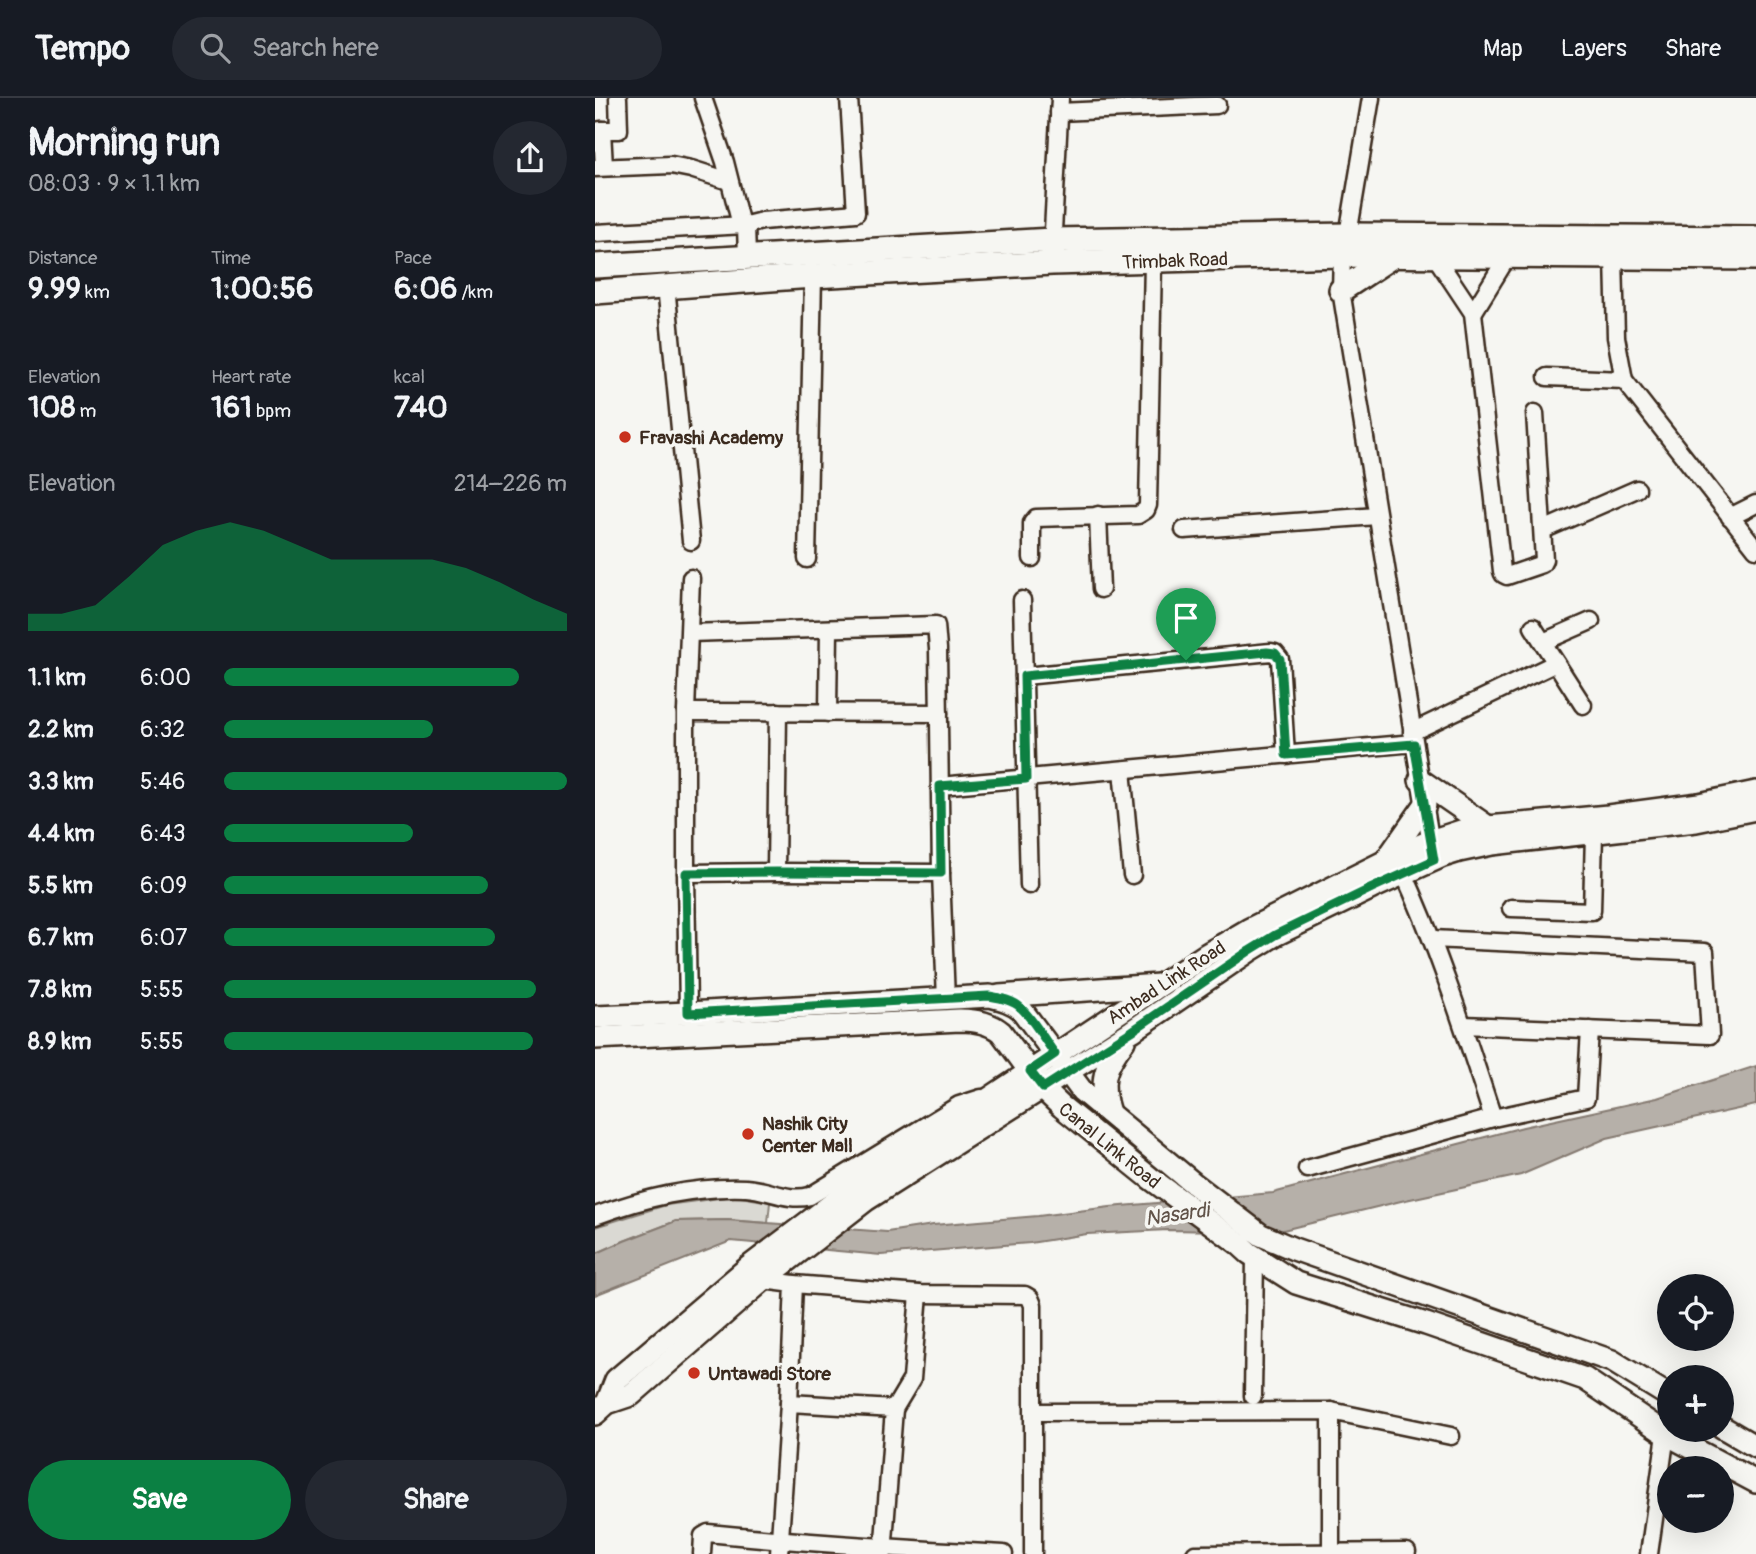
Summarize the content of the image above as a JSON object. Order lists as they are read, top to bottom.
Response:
{
  "streets": {
    "highway": ["Trimbak Road"],
    "main road": ["Ambad Link Road", "Canal Link Road"]
  },
  "crossings": [
    ["Ambad Link Road", "Canal Link Road"]
  ],
  "water": ["Nasardi"],
  "places": ["Fravashi Academy", "Nashik City Center Mall", "Untawadi Store"],
  "page": {
    "header": "Tempo",
    "search": "Search here",
    "nav": ["Map", "Layers", "Share"],
    "heading": ["Morning run", "08:03 · 9 × 1.1 km"],
    "stats": [
      ["Distance", "9.99 km"],
      ["Time", "1:00:56"],
      ["Pace", "6:06 /km"],
      ["Elevation", "108 m"],
      ["Heart rate", "161 bpm"],
      ["kcal", "740"]
    ],
    "chart": ["Elevation", "214–226 m"],
    "list": [
      {
        "name": "1.1 km",
        "note": "6:00"
      },
      {
        "name": "2.2 km",
        "note": "6:32"
      },
      {
        "name": "3.3 km",
        "note": "5:46"
      },
      {
        "name": "4.4 km",
        "note": "6:43"
      },
      {
        "name": "5.5 km",
        "note": "6:09"
      },
      {
        "name": "6.7 km",
        "note": "6:07"
      },
      {
        "name": "7.8 km",
        "note": "5:55"
      },
      {
        "name": "8.9 km",
        "note": "5:55"
      }
    ],
    "map_buttons": ["+", "−"],
    "buttons": ["Save", "Share"]
  }
}
